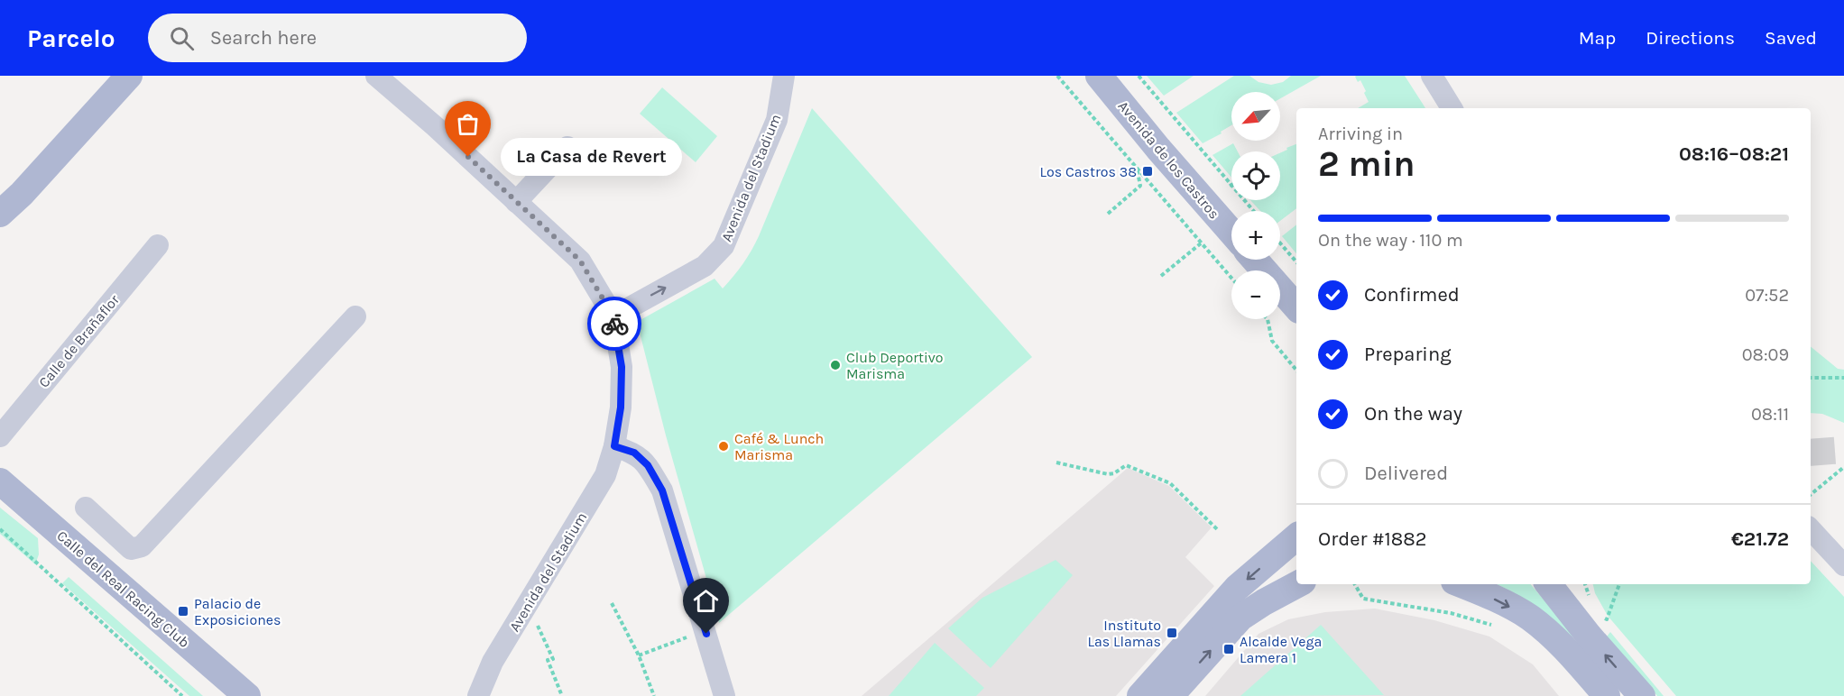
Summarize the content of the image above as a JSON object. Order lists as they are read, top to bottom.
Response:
{
  "streets": {
    "main road": ["Avenida de los Castros", "Calle del Real Racing Club"],
    "street": ["Avenida del Stadium", "Calle de Brañaflor"]
  },
  "places": {
    "other": ["La Casa de Revert", "Club Deportivo Marisma", "Café & Lunch Marisma"],
    "transit": [
      "Los Castros 38",
      "Palacio de Exposiciones",
      "Instituto Las Llamas",
      "Alcalde Vega Lamera 1"
    ]
  },
  "north": "bottom left",
  "page": {
    "header": "Parcelo",
    "search": "Search here",
    "nav": ["Map", "Directions", "Saved"],
    "map_buttons": ["+", "−"],
    "heading": ["2 min", "Arriving in", "08:16–08:21"],
    "panel": ["Order #1882", "€21.72"],
    "bubble": "La Casa de Revert",
    "bar": "On the way · 110 m",
    "list": [
      ["Confirmed", "07:52"],
      ["Preparing", "08:09"],
      ["On the way", "08:11"],
      "Delivered"
    ]
  }
}
